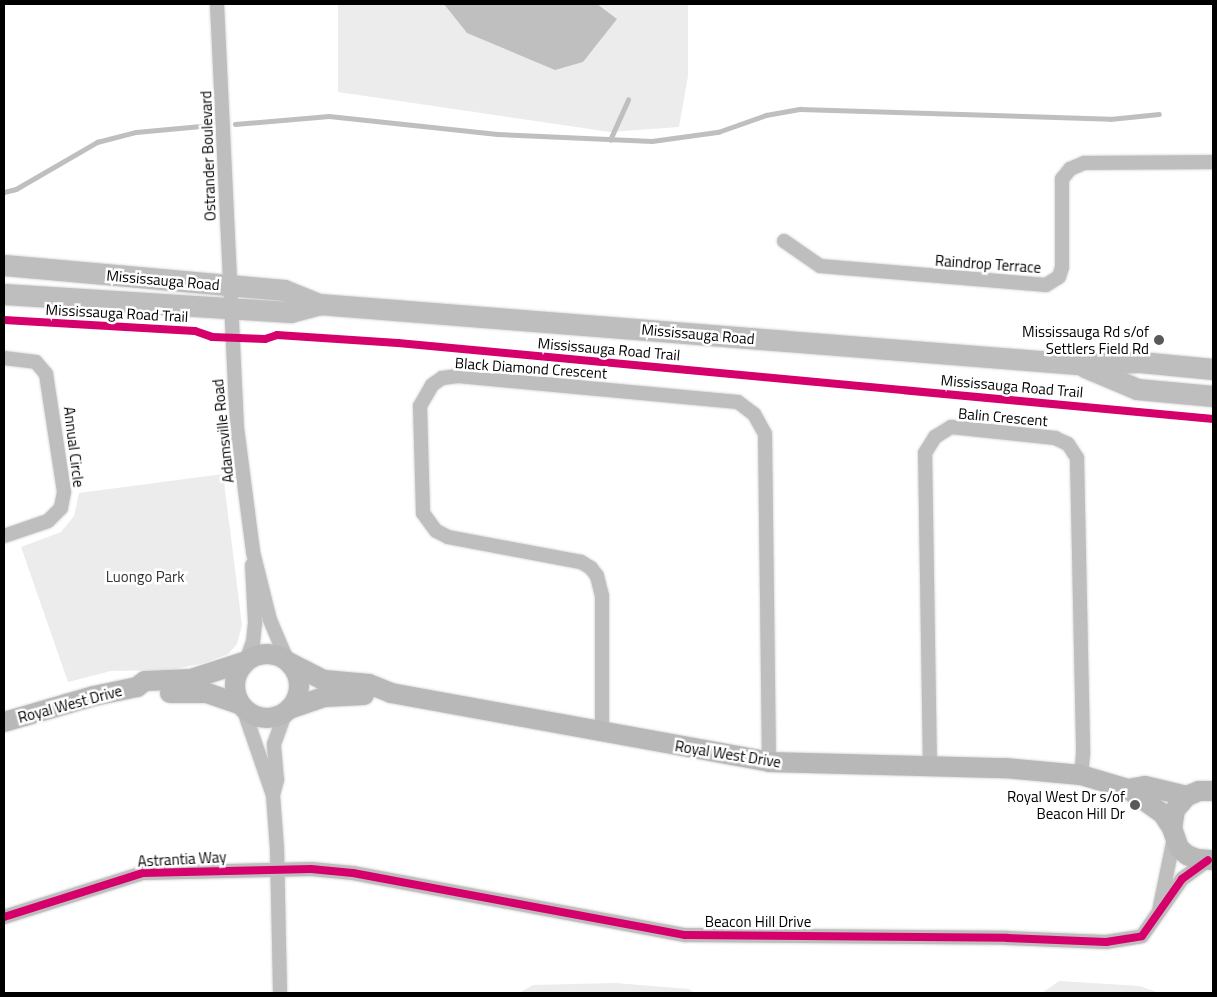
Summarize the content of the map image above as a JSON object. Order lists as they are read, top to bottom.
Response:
{
  "streets": {
    "main road": ["Mississauga Road"],
    "street": [
      "Ostrander Boulevard",
      "Raindrop Terrace",
      "Black Diamond Crescent",
      "Balin Crescent",
      "Adamsville Road",
      "Annual Circle",
      "Royal West Drive",
      "Astrantia Way",
      "Beacon Hill Drive"
    ],
    "cycle path": ["Mississauga Road Trail"]
  },
  "crossings": [
    ["Ostrander Boulevard", "Mississauga Road"],
    ["Ostrander Boulevard", "Adamsville Road"],
    ["Mississauga Road", "Adamsville Road"],
    ["Black Diamond Crescent", "Royal West Drive"],
    ["Balin Crescent", "Royal West Drive"],
    ["Adamsville Road", "Royal West Drive"],
    ["Royal West Drive", "Beacon Hill Drive"],
    ["Astrantia Way", "Beacon Hill Drive"]
  ],
  "parks": ["Luongo Park"],
  "places": ["Mississauga Rd s/of Settlers Field Rd", "Royal West Dr s/of Beacon Hill Dr"]
}
